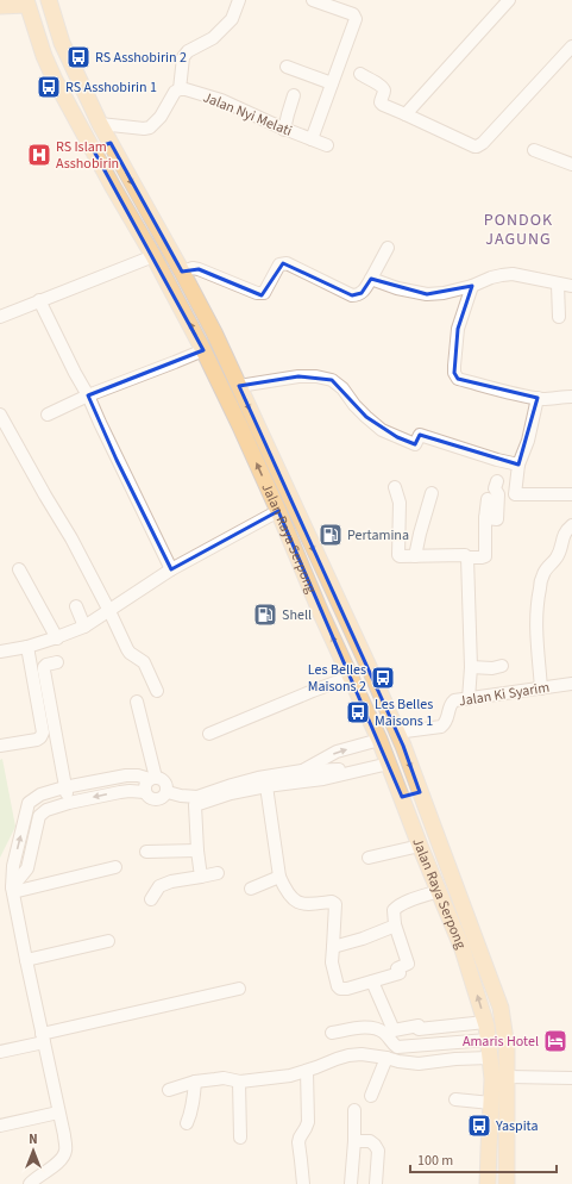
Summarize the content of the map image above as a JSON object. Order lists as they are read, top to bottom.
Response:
{
  "streets": {
    "main road": ["Jalan Raya Serpong"],
    "street": ["Jalan Nyi Melati", "Jalan Ki Syarim"]
  },
  "crossings": [
    ["Jalan Raya Serpong", "Jalan Ki Syarim"]
  ],
  "districts": ["PONDOK JAGUNG"],
  "places": {
    "bus stop": [
      "RS Asshobirin 2",
      "RS Asshobirin 1",
      "Les Belles Maisons 2",
      "Les Belles Maisons 1",
      "Yaspita"
    ],
    "hospital": ["RS Islam Asshobirin"],
    "fuel station": ["Pertamina", "Shell"],
    "hotel": ["Amaris Hotel"]
  },
  "scale_bar": "100 m",
  "north": "top"
}
